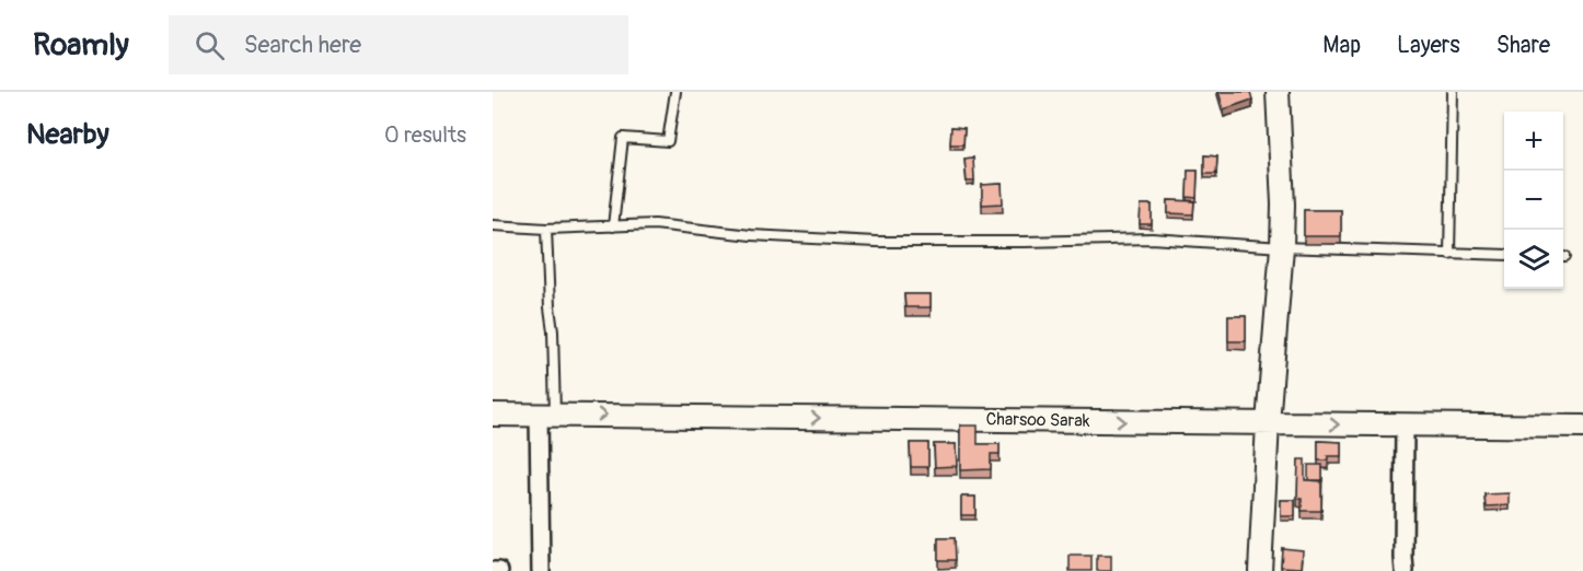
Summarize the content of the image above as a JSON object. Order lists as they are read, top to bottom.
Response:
{
  "streets": {
    "street": ["Charsoo Sarak"]
  },
  "one_way": ["Charsoo Sarak"],
  "page": {
    "header": "Roamly",
    "search": "Search here",
    "nav": ["Map", "Layers", "Share"],
    "heading": ["Nearby", "0 results"],
    "map_buttons": ["+", "−"]
  }
}
